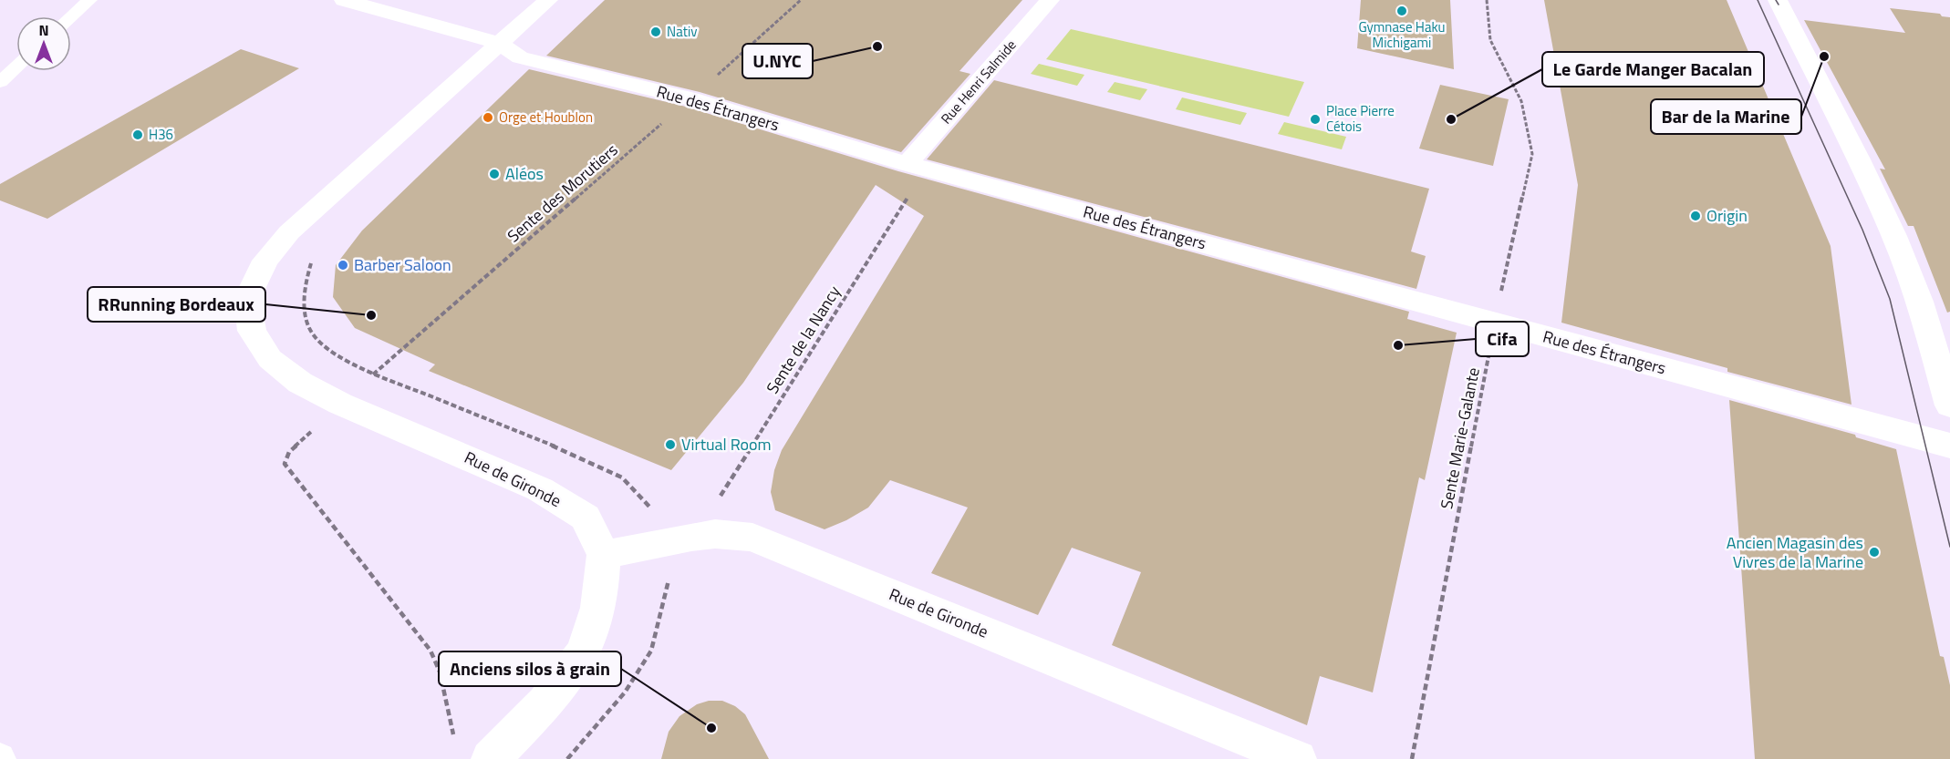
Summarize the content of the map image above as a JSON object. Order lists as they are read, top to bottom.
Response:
{
  "streets": {
    "street": ["Rue Henri Salmide", "Rue des Étrangers", "Rue de Gironde"],
    "path": ["Sente des Morutiers", "Sente de la Nancy", "Sente Marie-Galante"]
  },
  "crossings": [
    ["Rue Henri Salmide", "Rue des Étrangers"],
    ["Rue Henri Salmide", "Sente de la Nancy"],
    ["Rue des Étrangers", "Sente des Morutiers"],
    ["Rue des Étrangers", "Sente de la Nancy"],
    ["Rue des Étrangers", "Sente Marie-Galante"],
    ["Rue des Étrangers", "Rue de Gironde"],
    ["Sente des Morutiers", "Rue de Gironde"],
    ["Sente de la Nancy", "Rue de Gironde"]
  ],
  "places": [
    "Gymnase Haku Michigami",
    "Nativ",
    "U.NYC",
    "Bar de la Marine",
    "Orge et Houblon",
    "Place Pierre Cétois",
    "Le Garde Manger Bacalan",
    "H36",
    "Aléos",
    "Origin",
    "Barber Saloon",
    "RRunning Bordeaux",
    "Cifa",
    "Virtual Room",
    "Ancien Magasin des Vivres de la Marine",
    "Anciens silos à grain"
  ],
  "north": "top"
}
